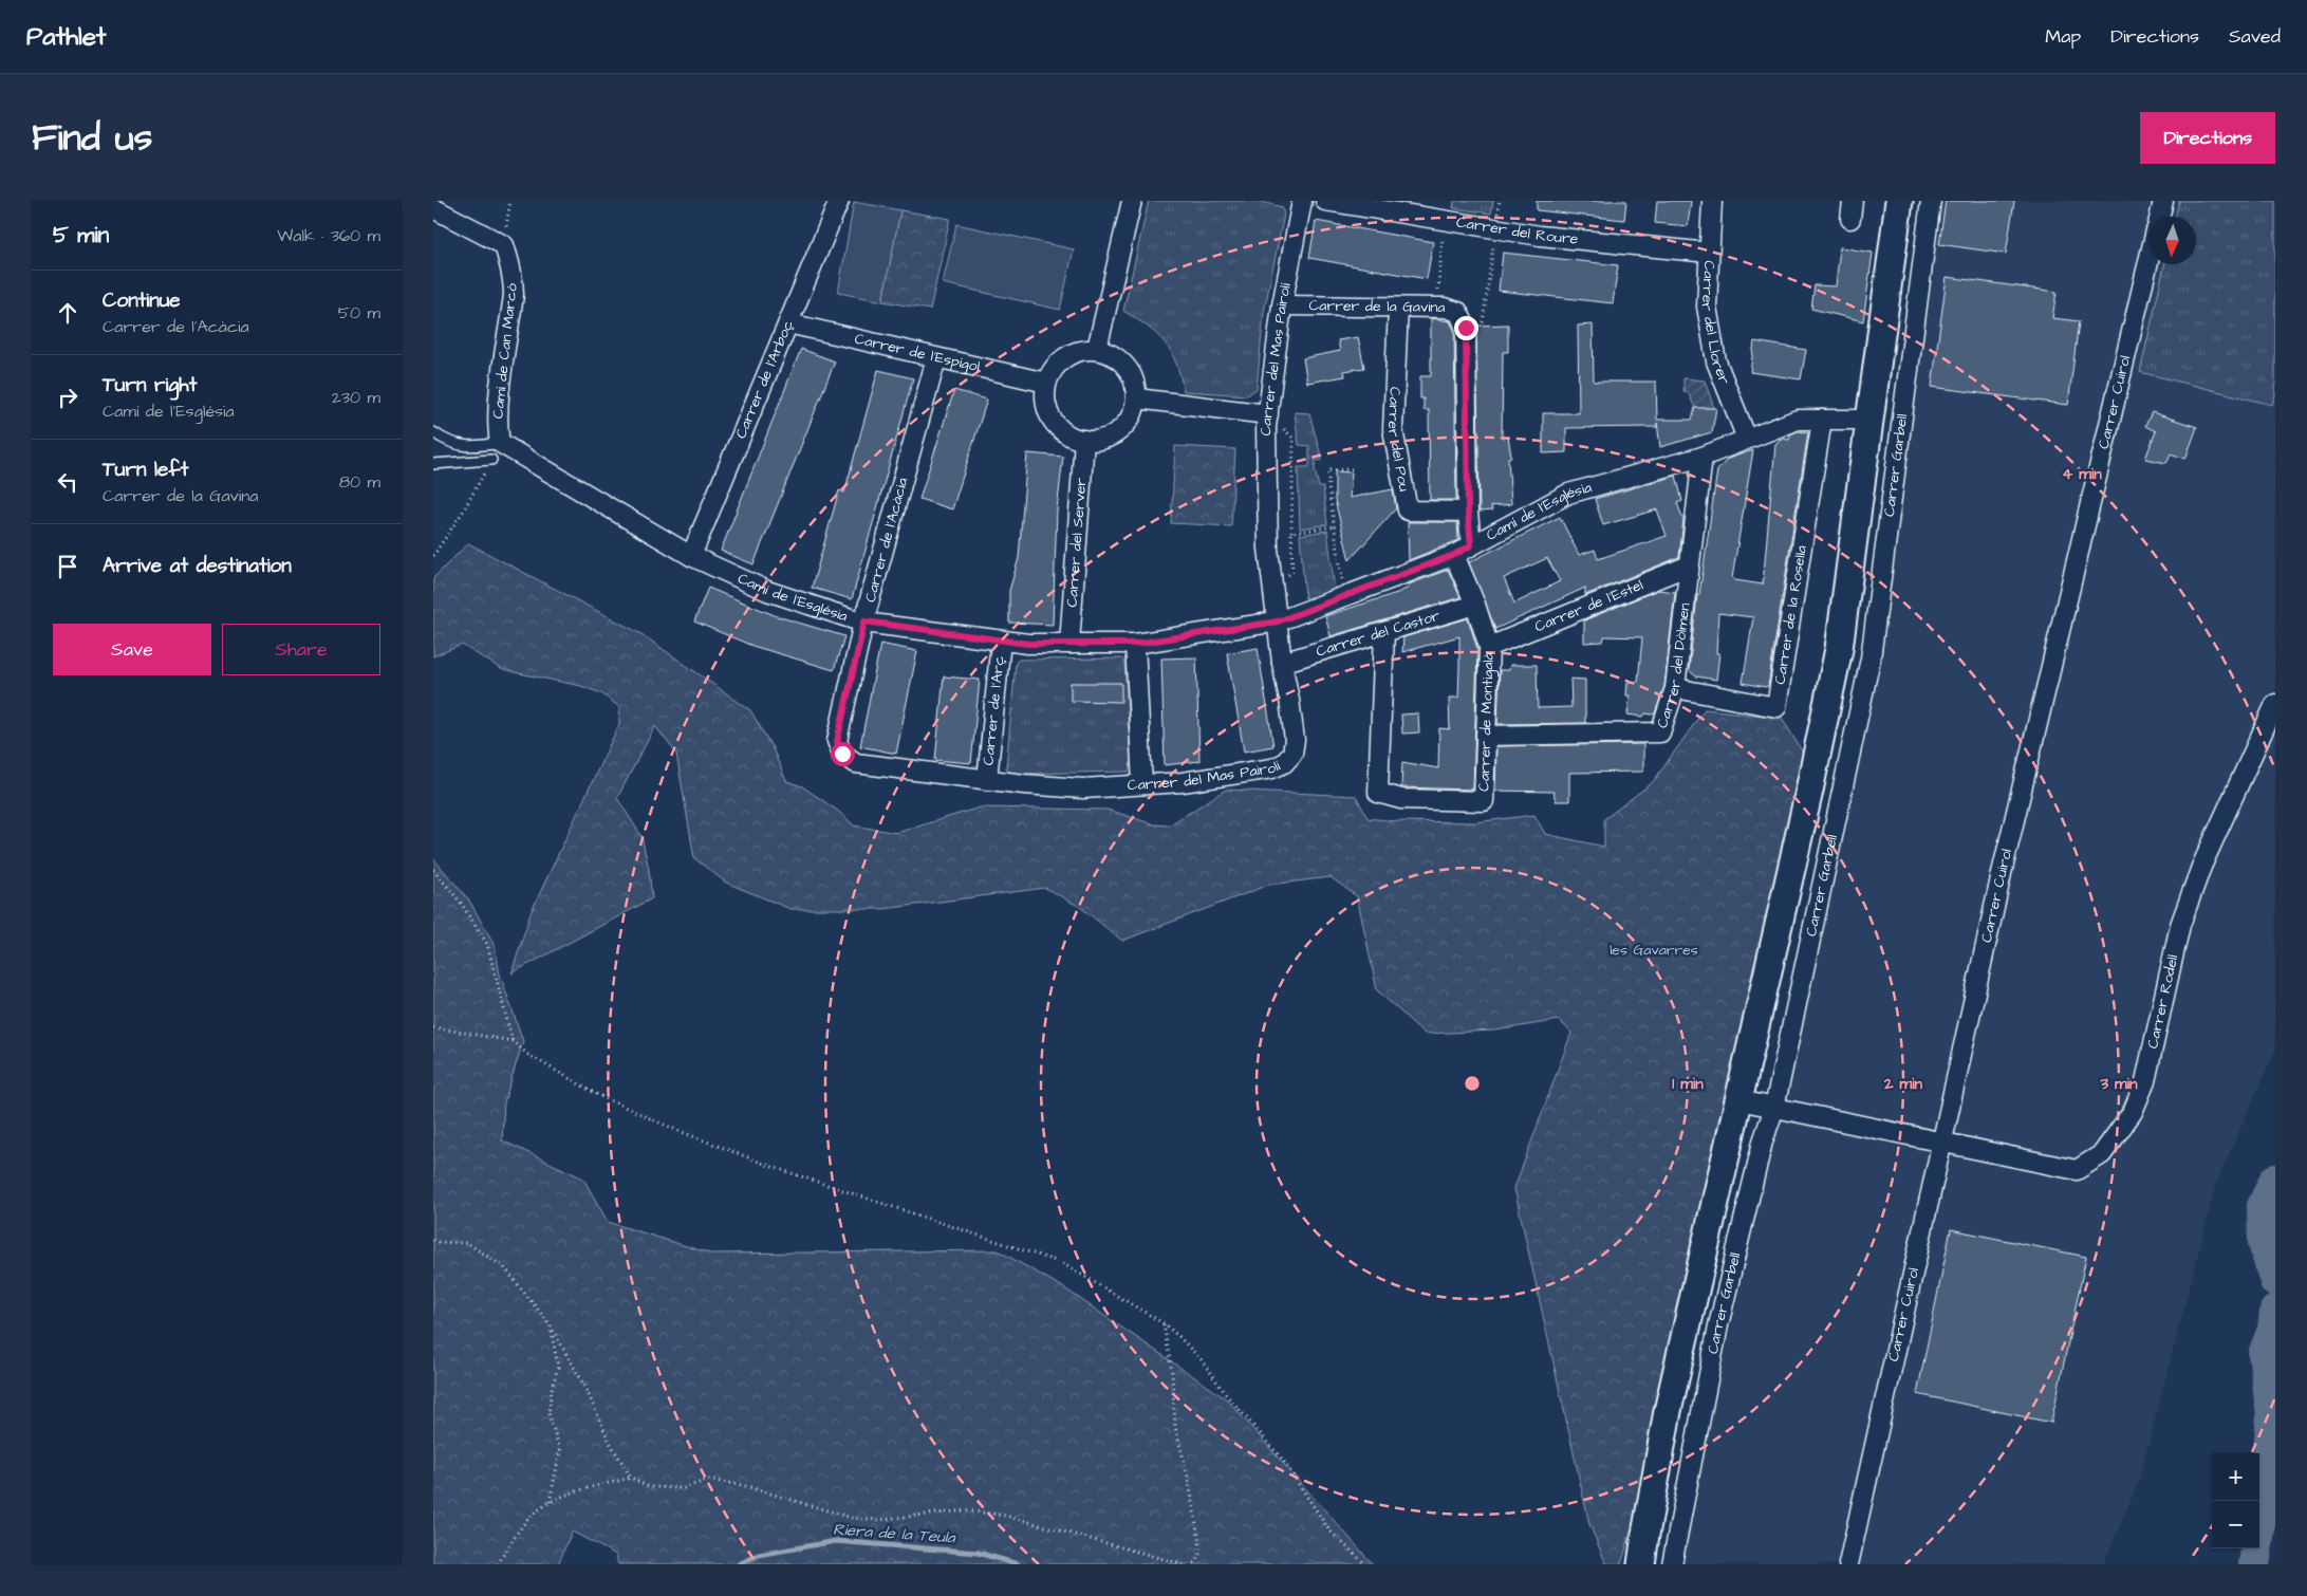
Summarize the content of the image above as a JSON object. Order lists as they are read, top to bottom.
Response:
{
  "streets": {
    "street": [
      "Carrer del Roure",
      "Carrer de la Gavina",
      "Carrer del Llorer",
      "Camí de Can Marcó",
      "Carrer de l'Espígol",
      "Carrer del Mas Pairolí",
      "Carrer de l'Arboç",
      "Carrer Cuirol",
      "Carrer del Pou",
      "Carrer Garbell",
      "Camí de l'Església",
      "Carrer de l'Acàcia",
      "Carrer del Server",
      "Carrer de l'Estel",
      "Carrer de la Rosella",
      "Carrer del Castor",
      "Carrer del Dòlmen",
      "Carrer de l'Arç",
      "Carrer de Montigalà",
      "Carrer Rodell"
    ]
  },
  "crossings": [
    ["Carrer del Roure", "Carrer del Llorer"],
    ["Carrer de la Gavina", "Carrer del Mas Pairolí"],
    ["Carrer de la Gavina", "Carrer del Pou"],
    ["Carrer del Llorer", "Camí de l'Església"],
    ["Camí de Can Marcó", "Camí de l'Església"],
    ["Carrer de l'Espígol", "Carrer de l'Arboç"],
    ["Carrer de l'Espígol", "Carrer de l'Acàcia"],
    ["Carrer de l'Espígol", "Carrer del Server"],
    ["Carrer del Mas Pairolí", "Camí de l'Església"],
    ["Carrer del Mas Pairolí", "Carrer de l'Acàcia"],
    ["Carrer del Mas Pairolí", "Carrer del Castor"],
    ["Carrer del Mas Pairolí", "Carrer de l'Arç"],
    ["Carrer de l'Arboç", "Camí de l'Església"],
    ["Carrer Cuirol", "Carrer Rodell"],
    ["Carrer Garbell", "Carrer Rodell"],
    ["Camí de l'Església", "Carrer de l'Acàcia"],
    ["Camí de l'Església", "Carrer del Server"],
    ["Camí de l'Església", "Carrer de la Rosella"],
    ["Camí de l'Església", "Carrer del Dòlmen"],
    ["Camí de l'Església", "Carrer de l'Arç"],
    ["Camí de l'Església", "Carrer de Montigalà"],
    ["Carrer de l'Estel", "Carrer del Dòlmen"],
    ["Carrer de l'Estel", "Carrer de Montigalà"],
    ["Carrer de la Rosella", "Carrer del Dòlmen"],
    ["Carrer del Castor", "Carrer de Montigalà"],
    ["Carrer del Dòlmen", "Carrer de Montigalà"]
  ],
  "water": ["Riera de la Teula"],
  "parks": ["les Gavarres"],
  "north": "bottom",
  "page": {
    "header": "Pathlet",
    "nav": ["Map", "Directions", "Saved"],
    "title": "Find us",
    "buttons": [
      "Directions",
      ["Save", "Share"]
    ],
    "heading": ["5 min", "Walk · 360 m"],
    "list": [
      ["Continue", "Carrer de l'Acàcia", "50 m"],
      ["Turn right", "Camí de l'Església", "230 m"],
      ["Turn left", "Carrer de la Gavina", "80 m"],
      "Arrive at destination"
    ],
    "map_buttons": ["+", "−"]
  },
  "rings": [
    "4 min",
    "1 min",
    "2 min",
    "3 min"
  ]
}
